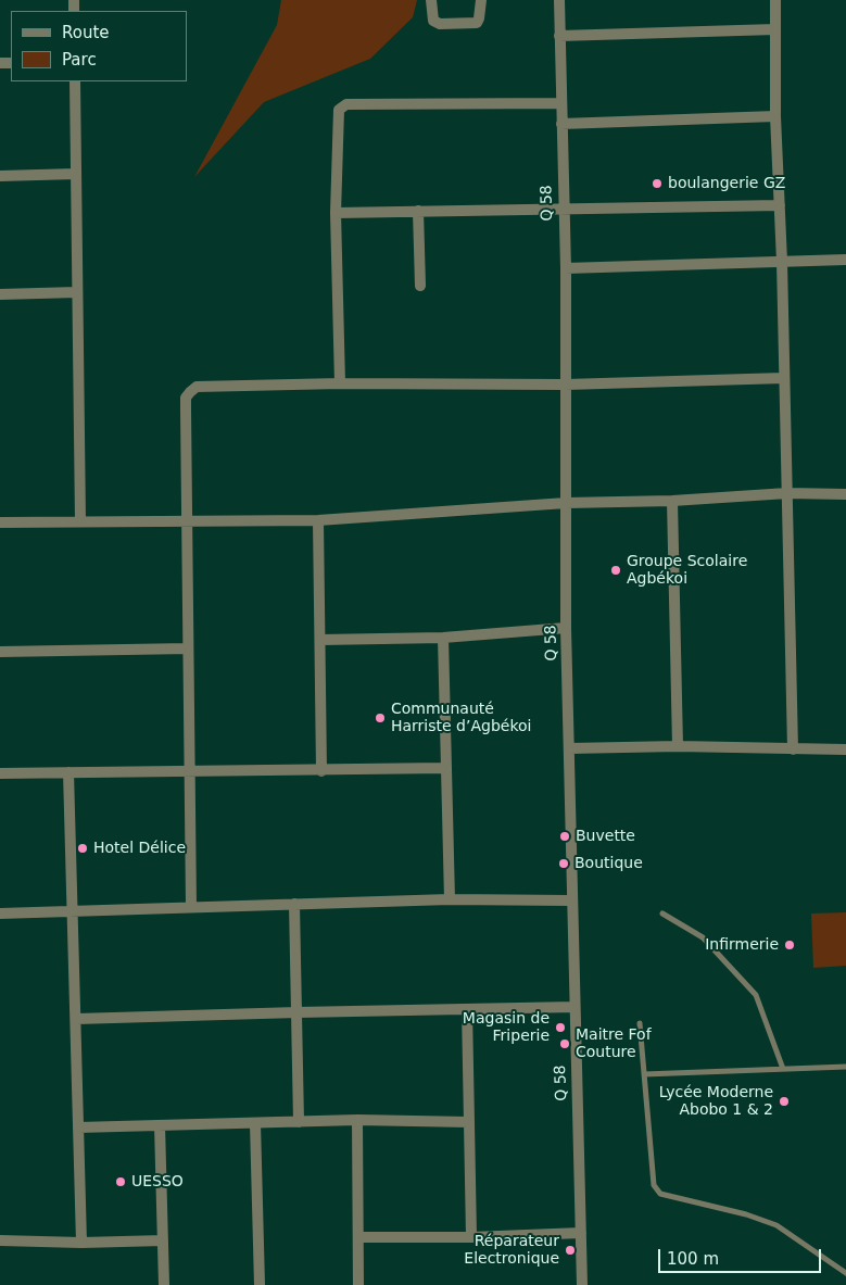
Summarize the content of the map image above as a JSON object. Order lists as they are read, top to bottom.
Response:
{
  "streets": {
    "street": ["Q 58"]
  },
  "places": [
    "boulangerie GZ",
    "Groupe Scolaire Agbékoi",
    "Communauté Harriste d’Agbékoi",
    "Buvette",
    "Hotel Délice",
    "Boutique",
    "Infirmerie",
    "Magasin de Friperie",
    "Maitre Fof Couture",
    "Lycée Moderne Abobo 1 & 2",
    "UESSO",
    "Réparateur Electronique"
  ],
  "legend": ["Route", "Parc"],
  "scale_bar": "100 m"
}
